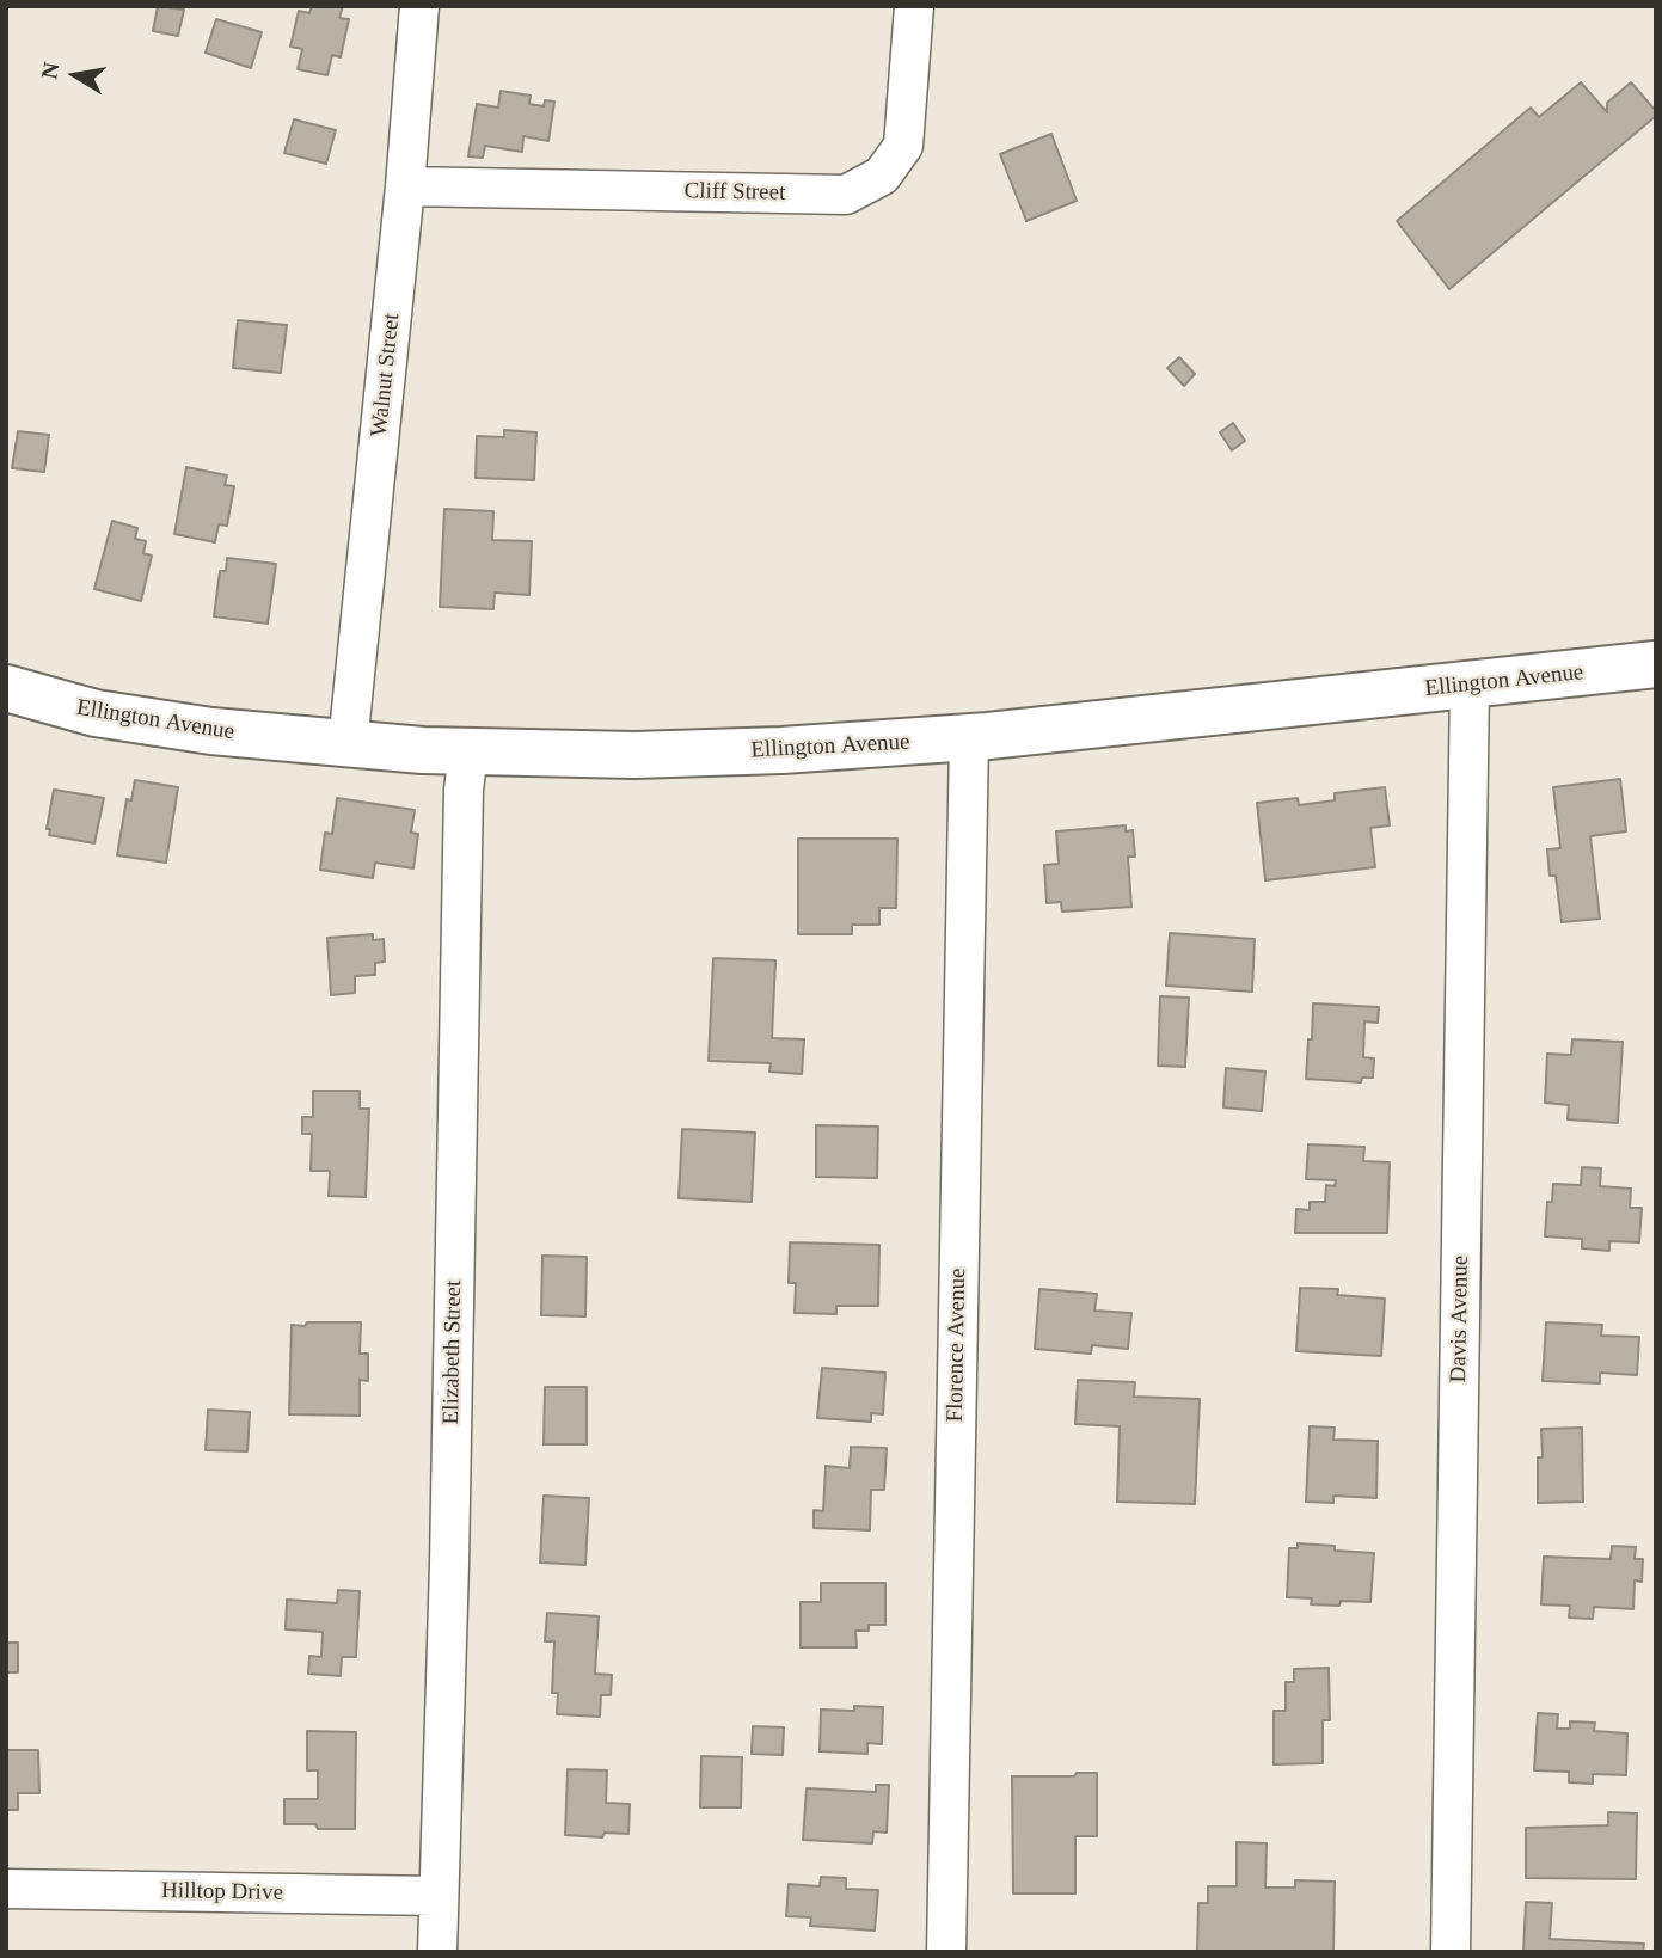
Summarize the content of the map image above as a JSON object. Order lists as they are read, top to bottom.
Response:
{
  "streets": {
    "street": [
      "Cliff Street",
      "Walnut Street",
      "Ellington Avenue",
      "Davis Avenue",
      "Florence Avenue",
      "Elizabeth Street",
      "Hilltop Drive"
    ]
  },
  "crossings": [
    ["Cliff Street", "Walnut Street"],
    ["Walnut Street", "Ellington Avenue"],
    ["Ellington Avenue", "Davis Avenue"],
    ["Ellington Avenue", "Florence Avenue"],
    ["Ellington Avenue", "Elizabeth Street"],
    ["Elizabeth Street", "Hilltop Drive"]
  ],
  "north": "left"
}
